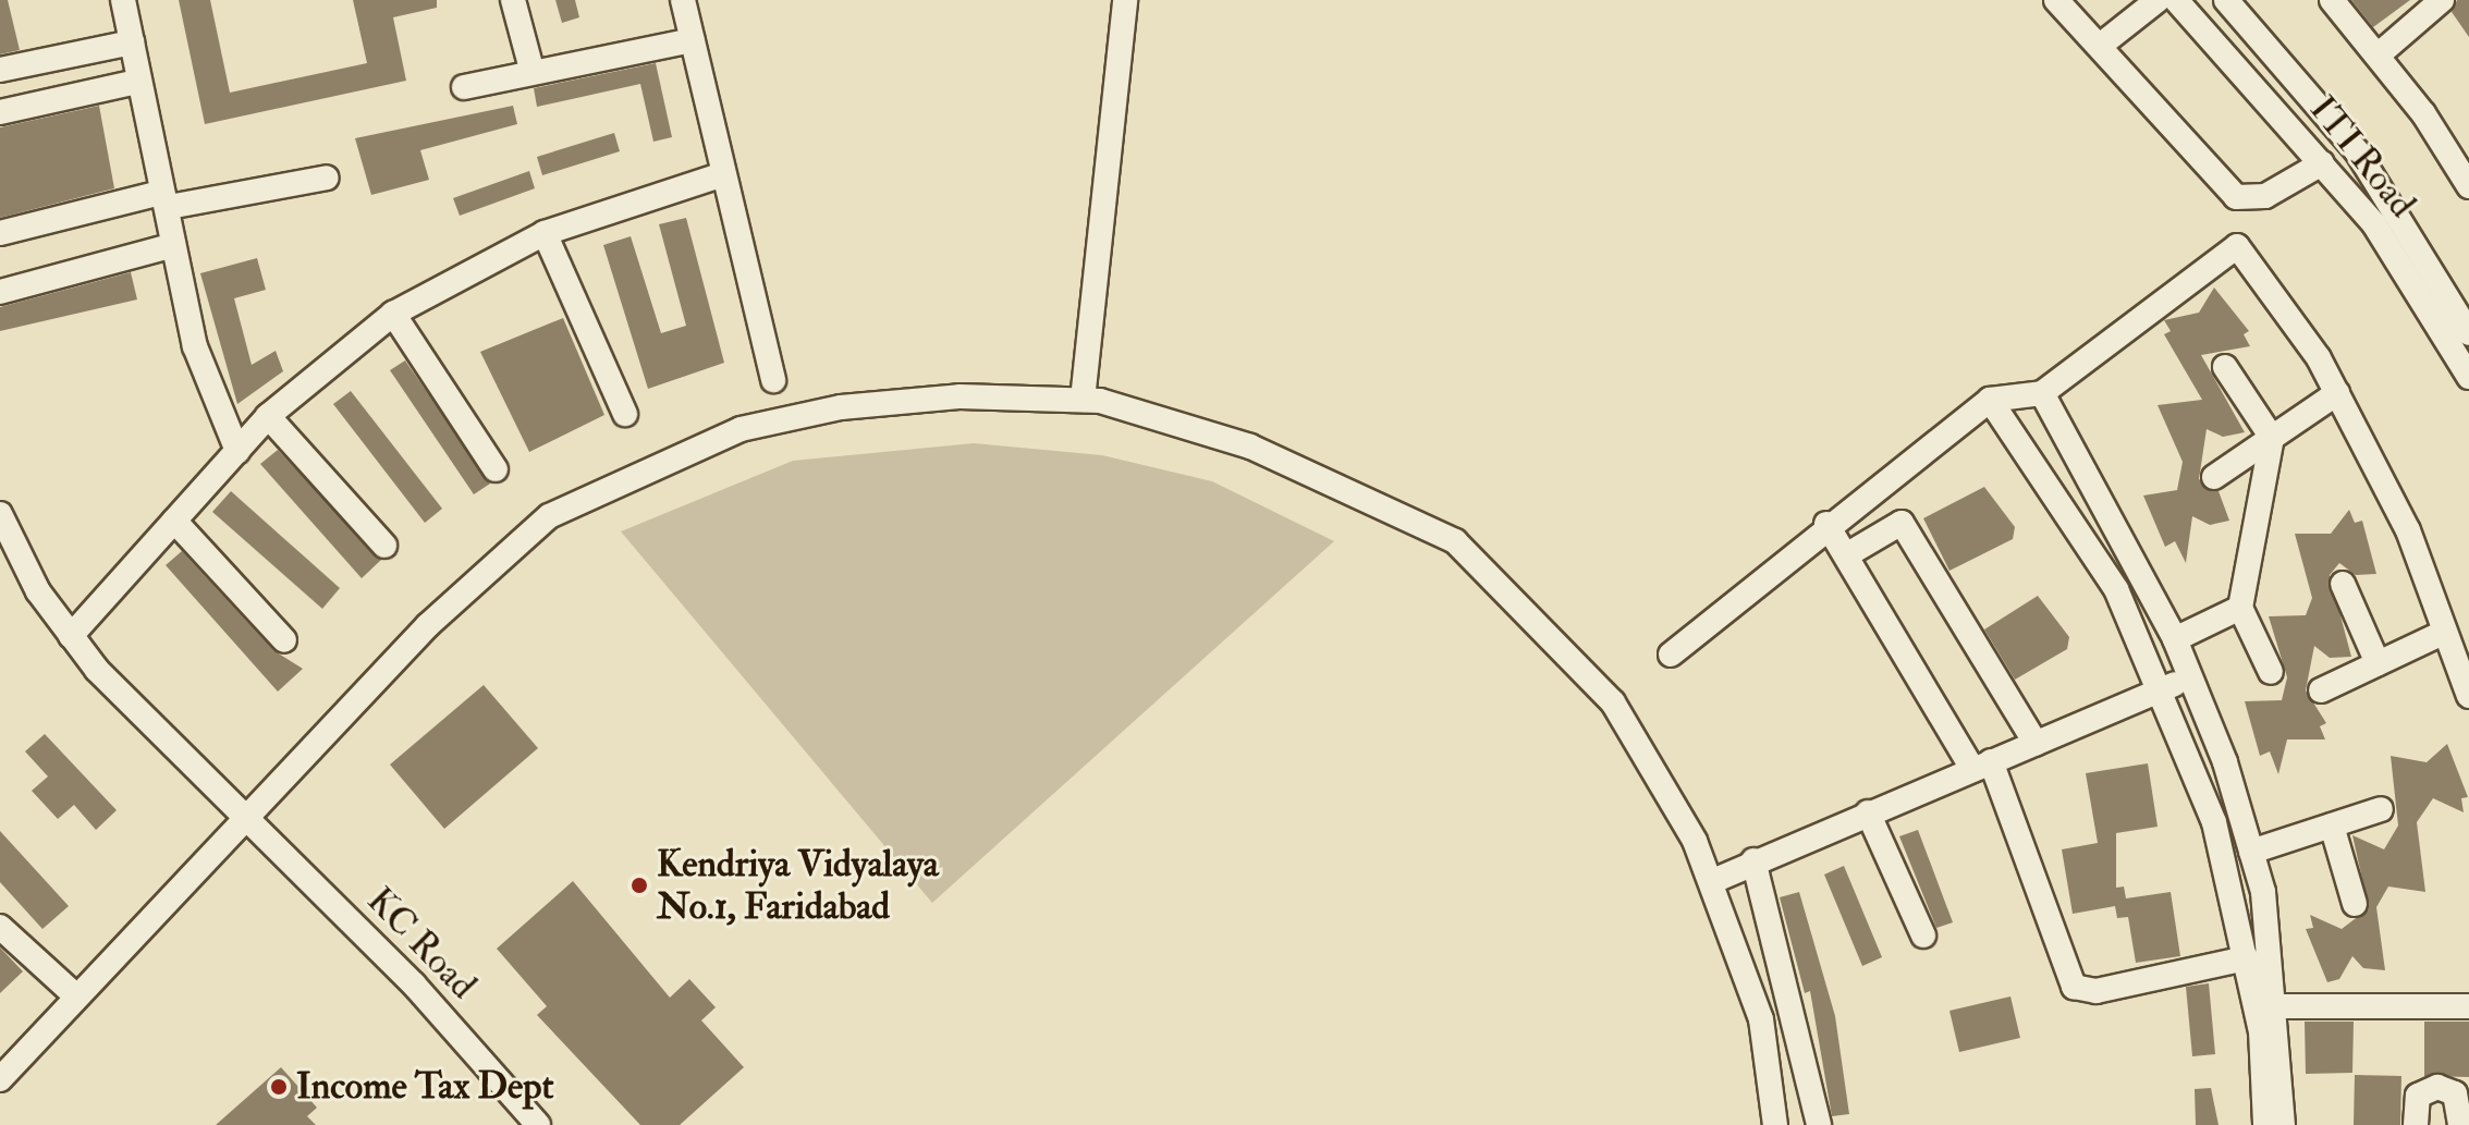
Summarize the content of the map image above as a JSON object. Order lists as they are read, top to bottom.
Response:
{
  "streets": {
    "street": ["ITI Road", "KC Road"]
  },
  "places": ["Kendriya Vidyalaya No.1, Faridabad", "Income Tax Dept"]
}
